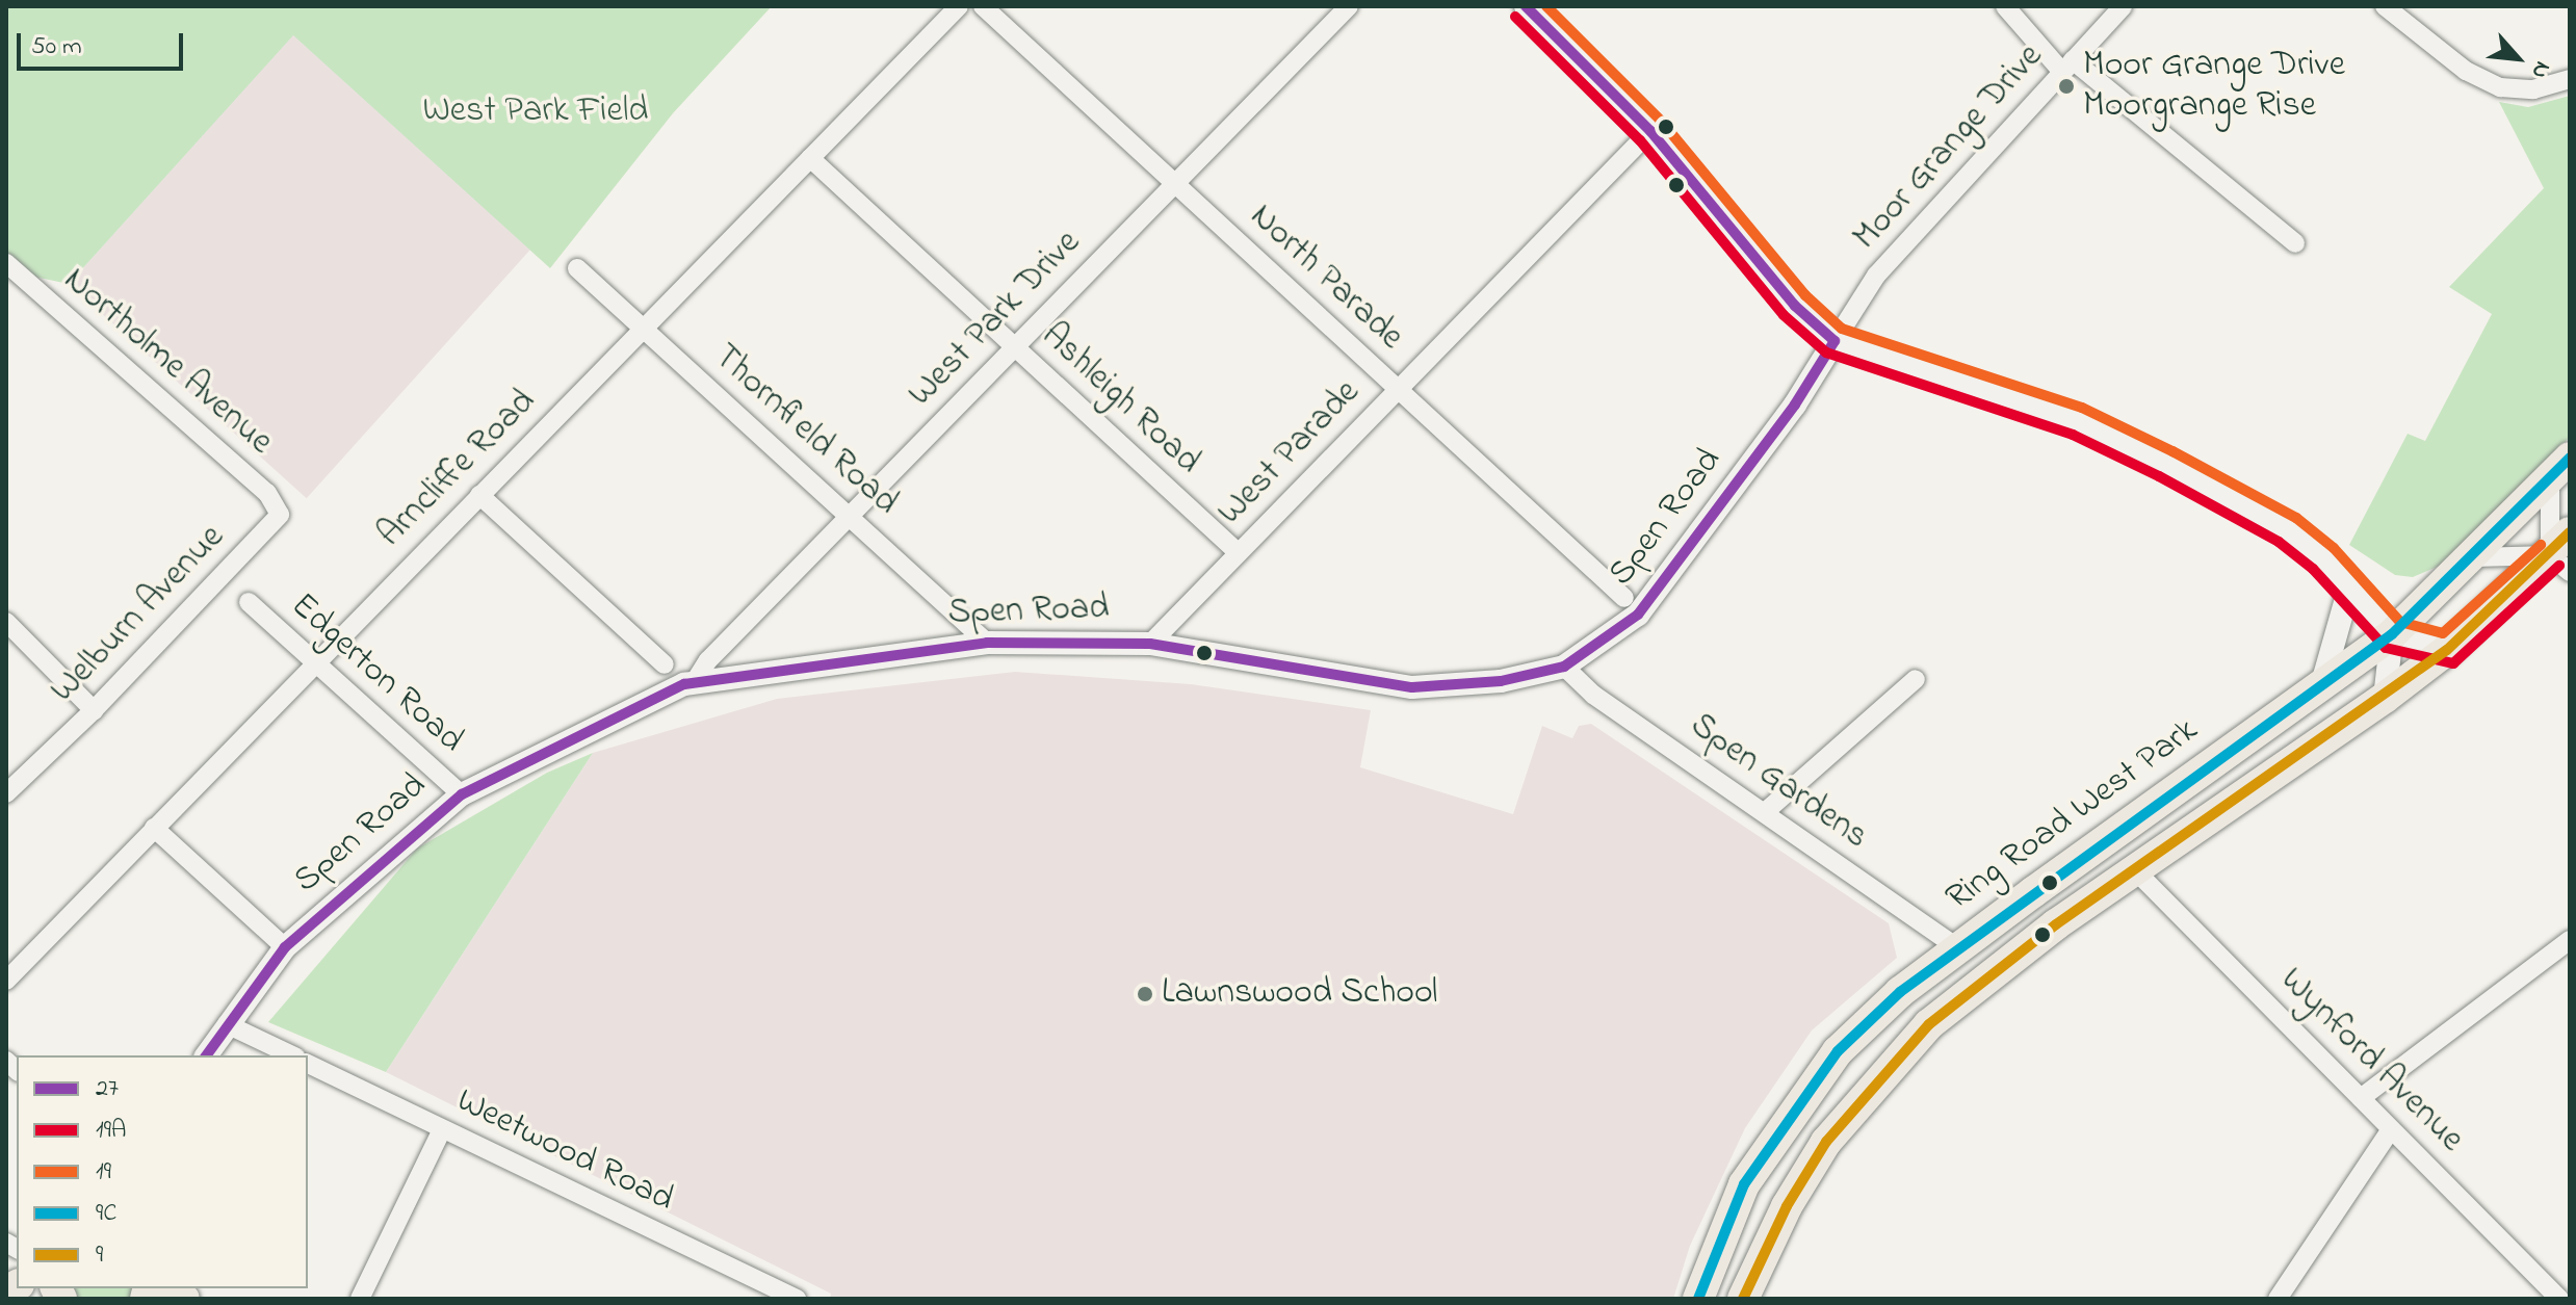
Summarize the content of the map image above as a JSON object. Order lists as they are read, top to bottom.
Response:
{
  "streets": {
    "highway": ["Ring Road West Park"],
    "street": [
      "Moor Grange Drive",
      "North Parade",
      "West Park Drive",
      "Northolme Avenue",
      "Ashleigh Road",
      "Thornfield Road",
      "West Parade",
      "Arncliffe Road",
      "Spen Road",
      "Welburn Avenue",
      "Edgerton Road",
      "Spen Gardens",
      "Wynford Avenue",
      "Weetwood Road"
    ]
  },
  "crossings": [
    ["Moor Grange Drive", "Spen Road"],
    ["North Parade", "West Park Drive"],
    ["North Parade", "West Parade"],
    ["West Park Drive", "Ashleigh Road"],
    ["West Park Drive", "Thornfield Road"],
    ["West Park Drive", "Spen Road"],
    ["Northolme Avenue", "Welburn Avenue"],
    ["Ashleigh Road", "West Parade"],
    ["Ashleigh Road", "Arncliffe Road"],
    ["Thornfield Road", "Arncliffe Road"],
    ["Thornfield Road", "Spen Road"],
    ["West Parade", "Spen Road"],
    ["Arncliffe Road", "Edgerton Road"],
    ["Spen Road", "Edgerton Road"],
    ["Spen Road", "Spen Gardens"],
    ["Spen Gardens", "Ring Road West Park"]
  ],
  "parks": ["West Park Field"],
  "places": ["Moor Grange Drive Moorgrange Rise", "Lawnswood School"],
  "lines": [
    "transit line 27",
    "transit line 19",
    "transit line 19A",
    "transit line 9C",
    "transit line 9"
  ],
  "legend": [
    "27",
    "19A",
    "19",
    "9C",
    "9"
  ],
  "scale_bar": "50 m",
  "north": "bottom right"
}
